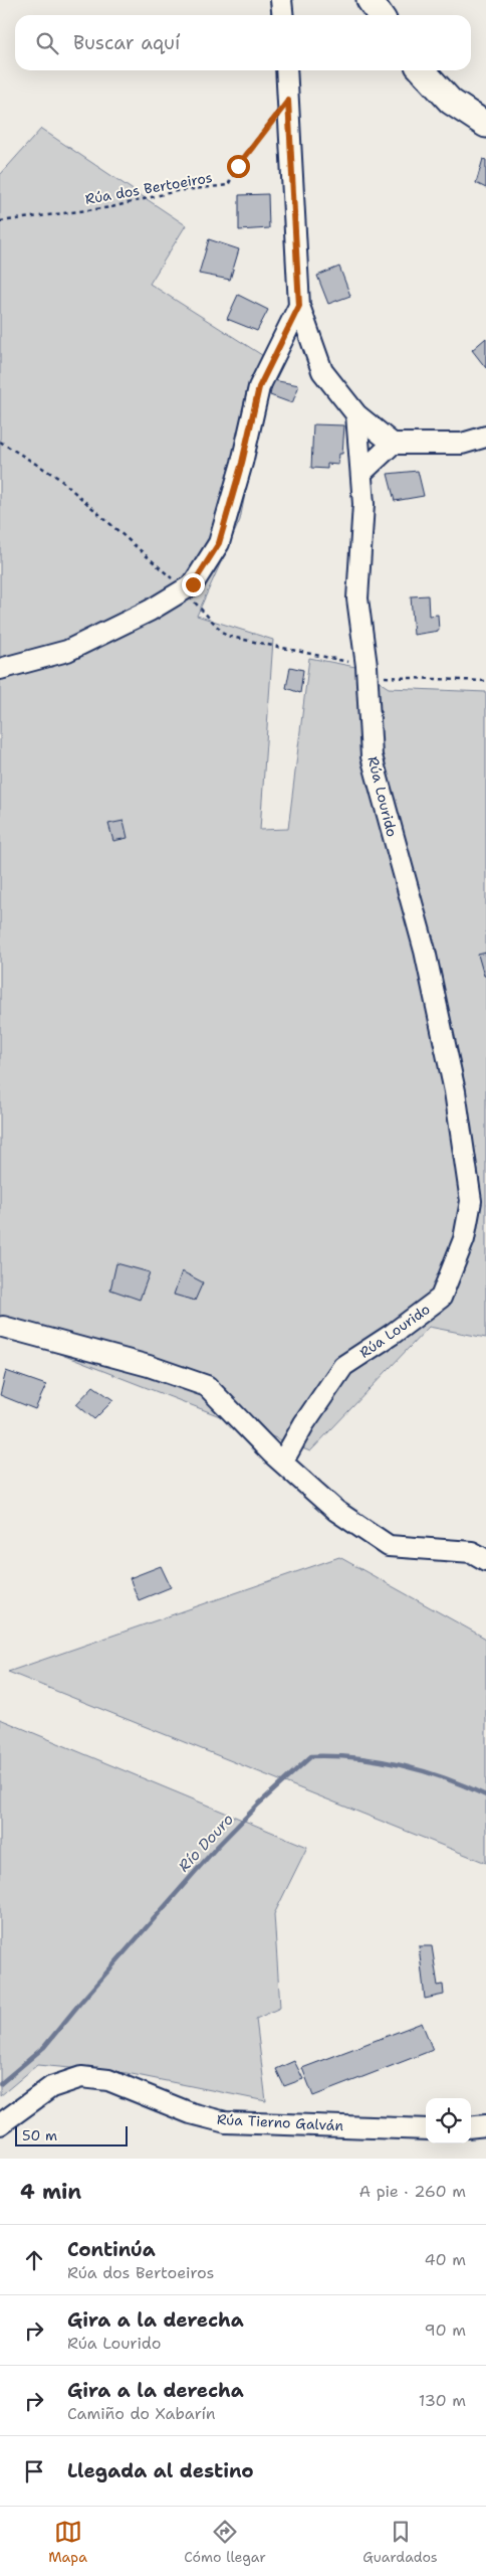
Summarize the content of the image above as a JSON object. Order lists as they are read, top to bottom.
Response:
{
  "streets": {
    "street": ["Rúa Lourido", "Rúa Tierno Galván"],
    "path": ["Rúa dos Bertoeiros"]
  },
  "water": ["Río Douro"],
  "scale_bar": "50 m",
  "page": {
    "search": "Buscar aquí",
    "scale": "50 m",
    "heading": ["4 min", "A pie · 260 m"],
    "list": [
      ["Continúa", "Rúa dos Bertoeiros", "40 m"],
      ["Gira a la derecha", "Rúa Lourido", "90 m"],
      ["Gira a la derecha", "Camiño do Xabarín", "130 m"],
      "Llegada al destino"
    ],
    "nav": ["Mapa", "Cómo llegar", "Guardados"]
  }
}
